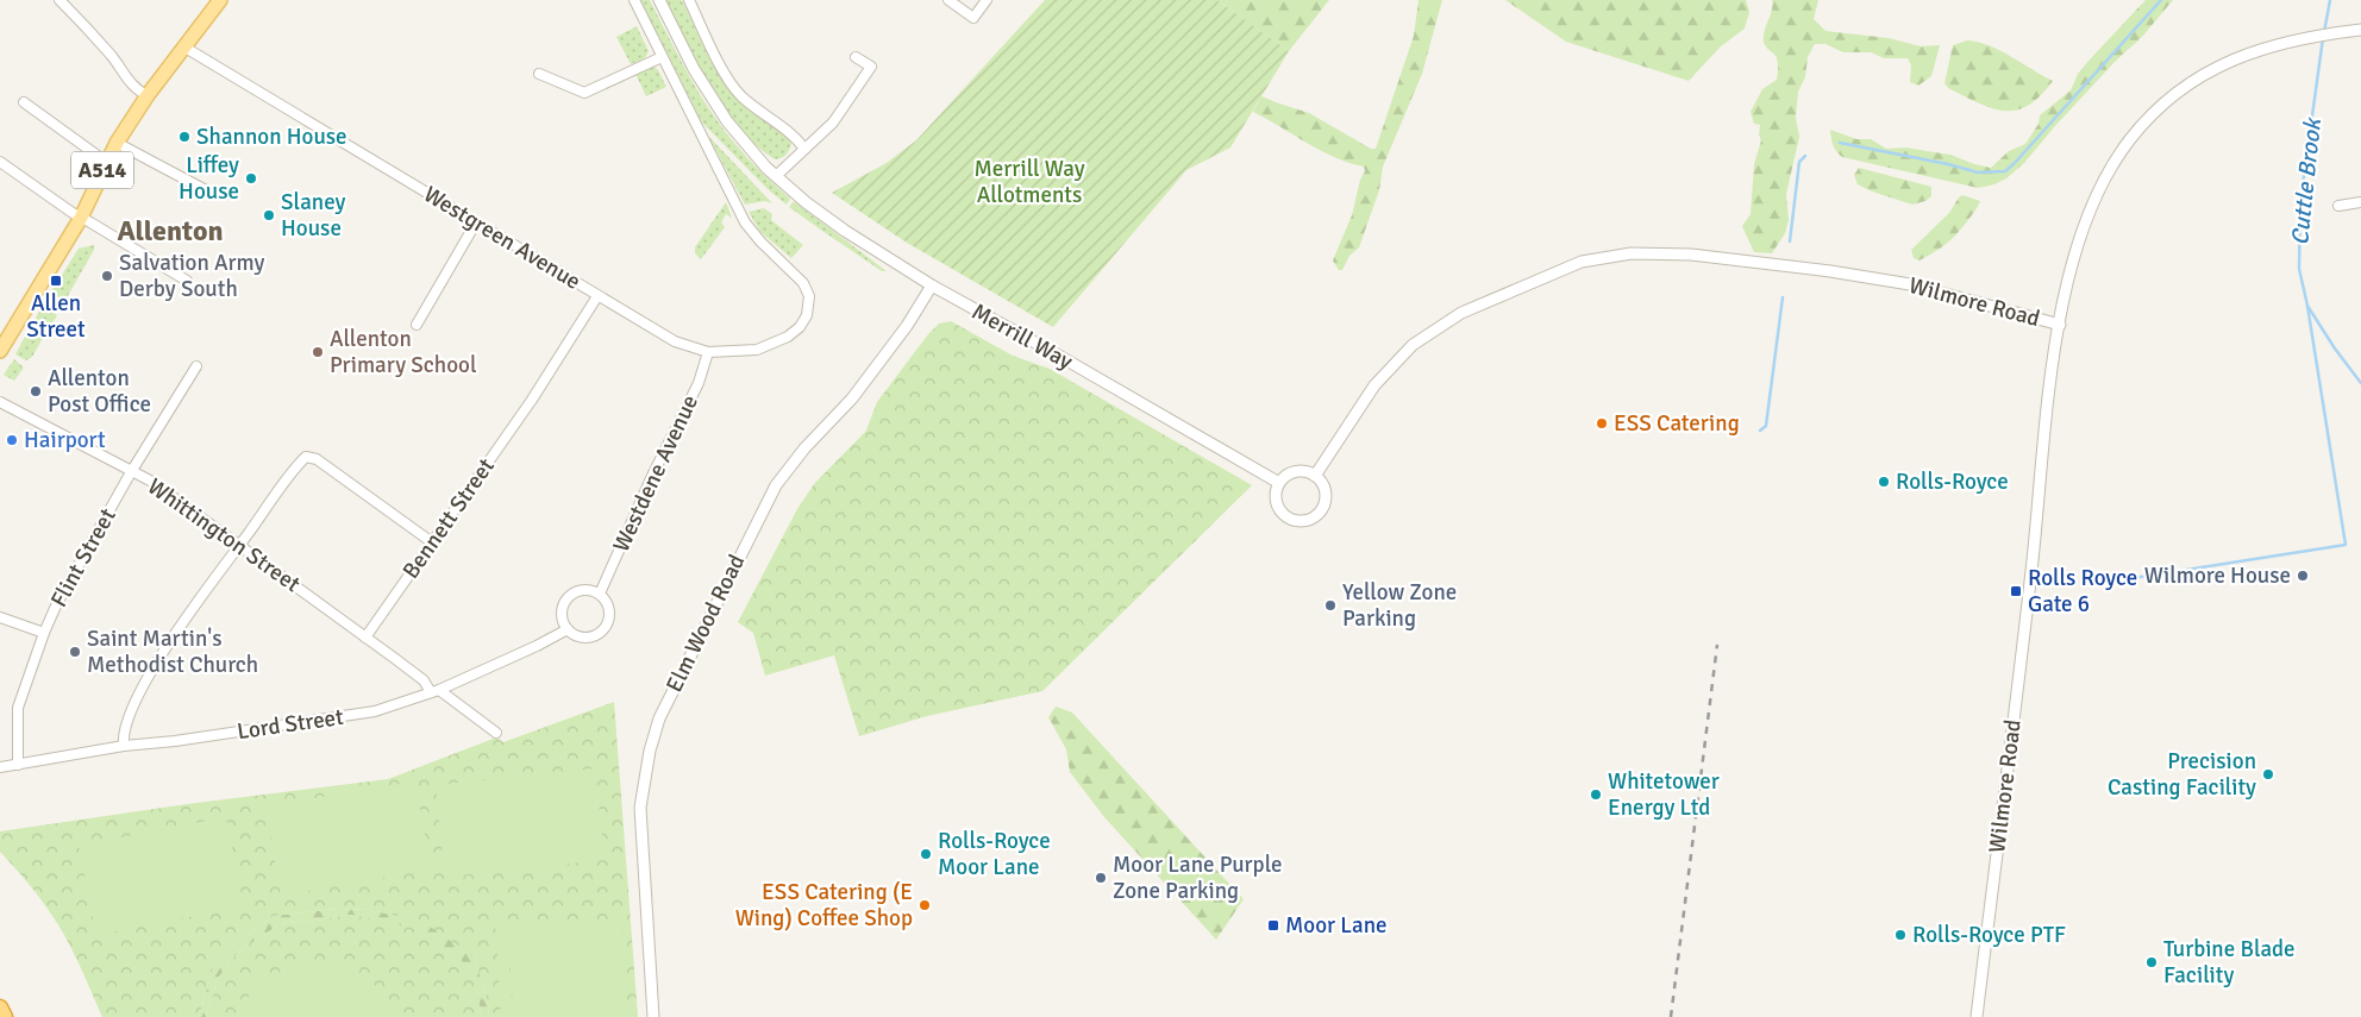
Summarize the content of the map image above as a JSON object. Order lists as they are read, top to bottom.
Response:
{
  "streets": {
    "main road": ["A514"],
    "street": [
      "Westgreen Avenue",
      "Wilmore Road",
      "Merrill Way",
      "Westdene Avenue",
      "Bennett Street",
      "Whittington Street",
      "Flint Street",
      "Elm Wood Road",
      "Lord Street"
    ]
  },
  "crossings": [
    ["A514", "Westgreen Avenue"],
    ["Westgreen Avenue", "Westdene Avenue"],
    ["Westgreen Avenue", "Bennett Street"],
    ["Wilmore Road", "Merrill Way"],
    ["Merrill Way", "Elm Wood Road"],
    ["Westdene Avenue", "Lord Street"],
    ["Bennett Street", "Whittington Street"],
    ["Whittington Street", "Flint Street"],
    ["Whittington Street", "Lord Street"],
    ["Flint Street", "Lord Street"]
  ],
  "districts": ["Allenton"],
  "water": ["Cuttle Brook"],
  "parks": ["Merrill Way Allotments"],
  "places": {
    "other": [
      "Shannon House",
      "Liffey House",
      "Slaney House",
      "Salvation Army Derby South",
      "Allenton Primary School",
      "Allenton Post Office",
      "ESS Catering",
      "Hairport",
      "Rolls-Royce",
      "Wilmore House",
      "Yellow Zone Parking",
      "Saint Martin's Methodist Church",
      "Precision Casting Facility",
      "Whitetower Energy Ltd",
      "Rolls-Royce Moor Lane",
      "Moor Lane Purple Zone Parking",
      "ESS Catering (E Wing) Coffee Shop",
      "Rolls-Royce PTF",
      "Turbine Blade Facility"
    ],
    "transit": ["Allen Street", "Rolls Royce Gate 6", "Moor Lane"]
  }
}
